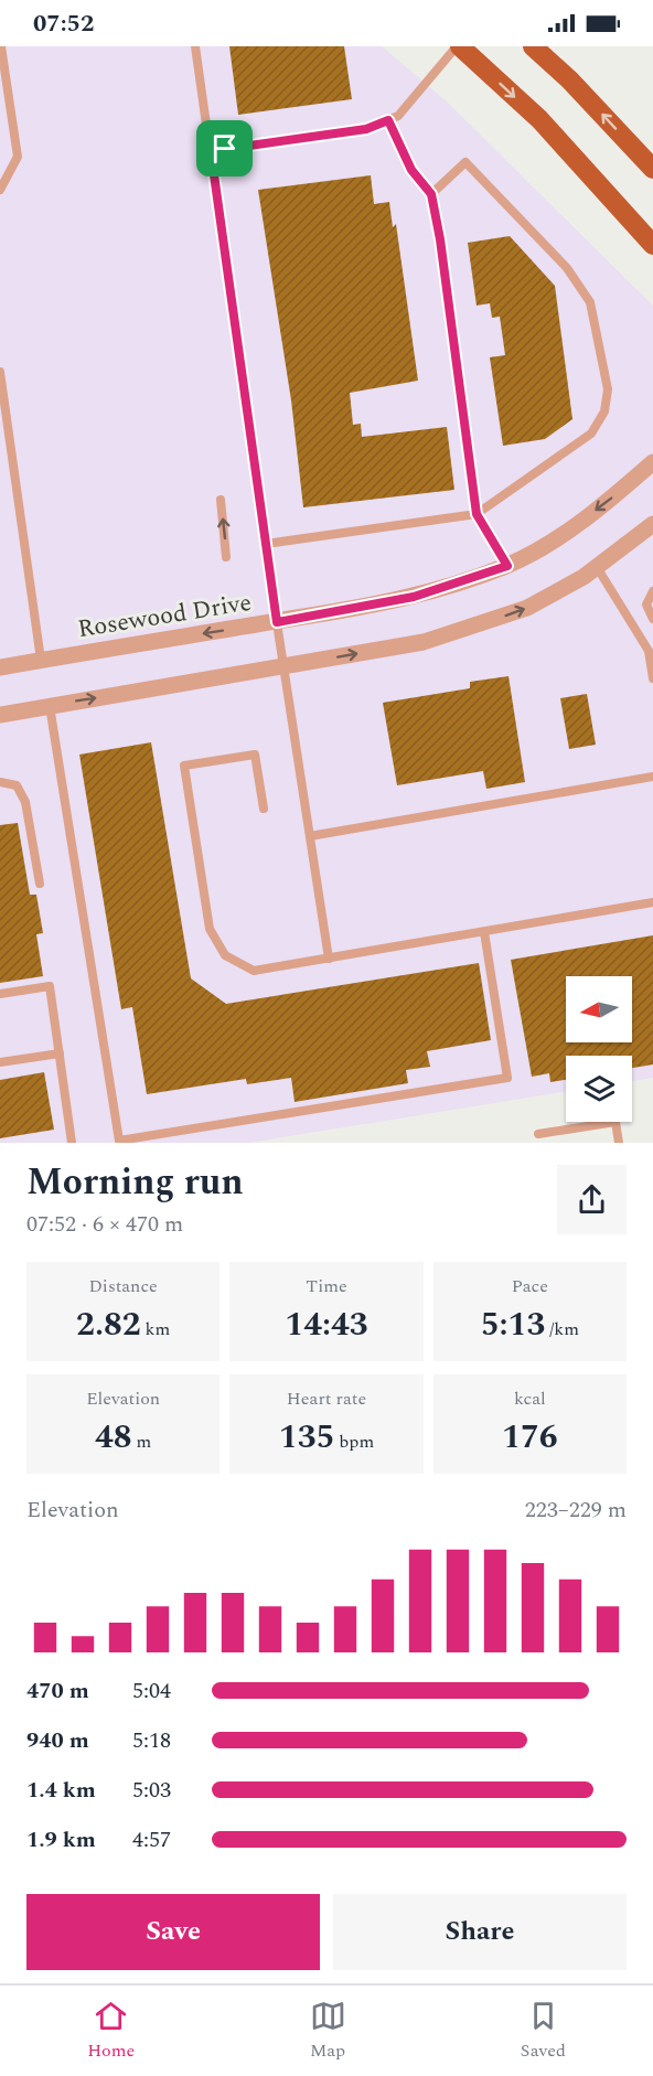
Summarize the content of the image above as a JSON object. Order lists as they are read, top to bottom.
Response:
{
  "streets": {
    "street": ["Rosewood Drive"]
  },
  "north": "left",
  "page": {
    "status": "07:52",
    "heading": ["Morning run", "07:52 · 6 × 470 m"],
    "stats": [
      ["Distance", "2.82 km"],
      ["Time", "14:43"],
      ["Pace", "5:13 /km"],
      ["Elevation", "48 m"],
      ["Heart rate", "135 bpm"],
      ["kcal", "176"]
    ],
    "chart": ["Elevation", "223–229 m"],
    "list": [
      {
        "name": "470 m",
        "note": "5:04"
      },
      {
        "name": "940 m",
        "note": "5:18"
      },
      {
        "name": "1.4 km",
        "note": "5:03"
      },
      {
        "name": "1.9 km",
        "note": "4:57"
      }
    ],
    "buttons": ["Save", "Share"],
    "tabs": ["Home", "Map", "Saved"]
  }
}
